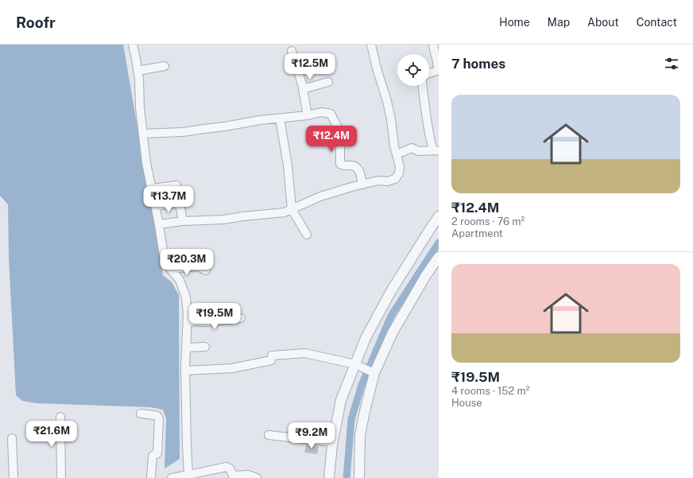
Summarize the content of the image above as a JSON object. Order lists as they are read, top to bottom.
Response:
{
  "page": {
    "header": "Roofr",
    "nav": [
      "Home",
      "Map",
      "About",
      "Contact"
    ],
    "heading": "7 homes",
    "price": [
      "₹12.5M",
      "₹12.4M",
      "₹13.7M",
      "₹20.3M",
      "₹19.5M",
      "₹21.6M",
      "₹9.2M"
    ],
    "list": [
      {
        "name": "₹12.4M",
        "note": "2 rooms · 76 m² · Apartment"
      },
      {
        "name": "₹19.5M",
        "note": "4 rooms · 152 m² · House"
      }
    ]
  }
}
